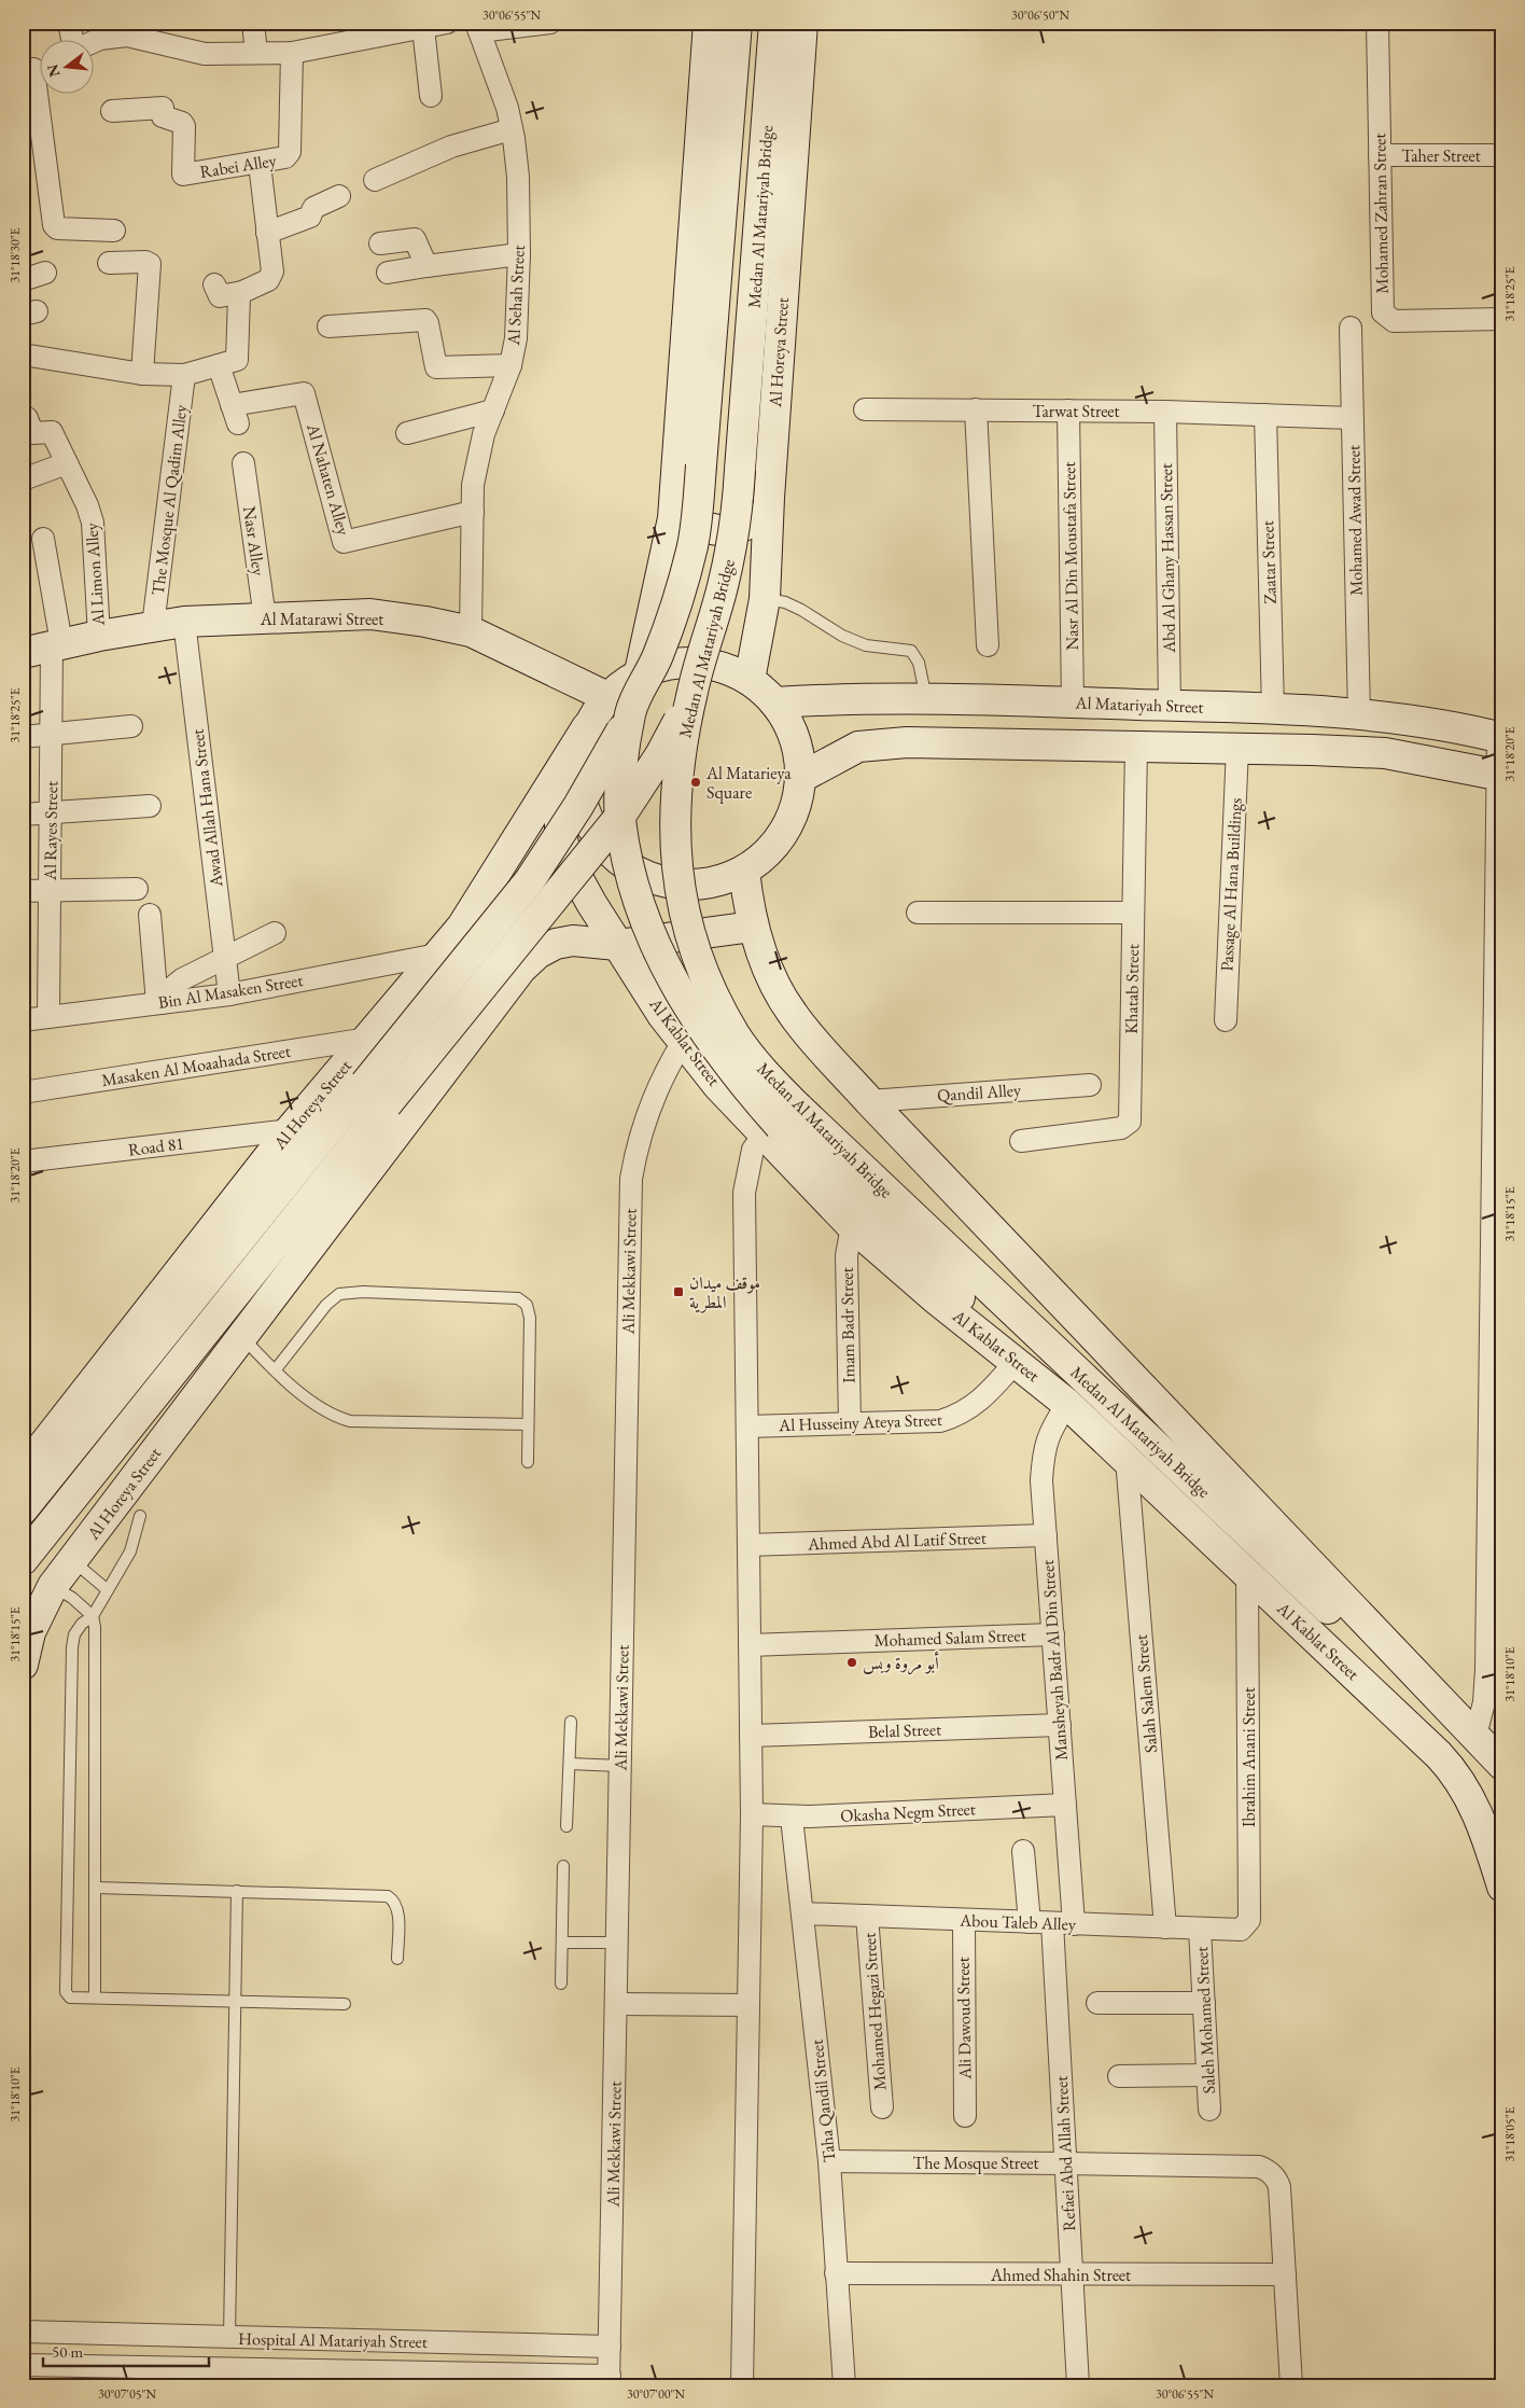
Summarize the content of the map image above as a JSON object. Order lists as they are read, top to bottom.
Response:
{
  "streets": {
    "main road": [
      "Medan Al Matariyah Bridge",
      "Al Horeya Street",
      "Al Matarawi Street",
      "Al Matariyah Street",
      "Al Kablat Street"
    ],
    "street": [
      "Taher Street",
      "Rabei Alley",
      "Mohamed Zahran Street",
      "Al Sehah Street",
      "Tarwat Street",
      "Al Nahaten Alley",
      "The Mosque Al Qadim Alley",
      "Mohamed Awad Street",
      "Nasr Alley",
      "Nasr Al Din Moustafa Street",
      "Abd Al Ghany Hassan Street",
      "Zaatar Street",
      "Al Limon Alley",
      "Awad Allah Hana Street",
      "Al Rayes Street",
      "Passage Al Hana Buildings",
      "Khatab Street",
      "Bin Al Masaken Street",
      "Masaken Al Moaahada Street",
      "Qandil Alley",
      "Road 81",
      "Ali Mekkawi Street",
      "Imam Badr Street",
      "Al Husseiny Ateya Street",
      "Ahmed Abd Al Latif Street",
      "Mohamed Salam Street",
      "Mansheyah Badr Al Din Street",
      "Salah Salem Street",
      "Belal Street",
      "Ibrahim Anani Street",
      "Okasha Negm Street",
      "Abou Taleb Alley",
      "Mohamed Hegazi Street",
      "Ali Dawoud Street",
      "Saleh Mohamed Street",
      "Taha Qandil Street",
      "Refaei Abd Allah Street",
      "The Mosque Street",
      "Ahmed Shahin Street",
      "Hospital Al Matariyah Street"
    ]
  },
  "crossings": [
    ["Taher Street", "Mohamed Zahran Street"],
    ["Medan Al Matariyah Bridge", "Al Horeya Street"],
    ["Medan Al Matariyah Bridge", "Al Matarawi Street"],
    ["Medan Al Matariyah Bridge", "Al Kablat Street"],
    ["Medan Al Matariyah Bridge", "Al Husseiny Ateya Street"],
    ["Al Sehah Street", "Al Nahaten Alley"],
    ["Al Sehah Street", "Al Matarawi Street"],
    ["Al Horeya Street", "Al Matarawi Street"],
    ["Al Horeya Street", "Bin Al Masaken Street"],
    ["Al Horeya Street", "Al Kablat Street"],
    ["Al Horeya Street", "Masaken Al Moaahada Street"],
    ["Al Horeya Street", "Road 81"],
    ["Tarwat Street", "Mohamed Awad Street"],
    ["Tarwat Street", "Nasr Al Din Moustafa Street"],
    ["Tarwat Street", "Abd Al Ghany Hassan Street"],
    ["Tarwat Street", "Zaatar Street"],
    ["The Mosque Al Qadim Alley", "Al Matarawi Street"],
    ["Mohamed Awad Street", "Al Matariyah Street"],
    ["Nasr Alley", "Al Matarawi Street"],
    ["Nasr Al Din Moustafa Street", "Al Matariyah Street"],
    ["Abd Al Ghany Hassan Street", "Al Matariyah Street"],
    ["Zaatar Street", "Al Matariyah Street"],
    ["Al Limon Alley", "Al Matarawi Street"],
    ["Al Matarawi Street", "Awad Allah Hana Street"],
    ["Al Matarawi Street", "Al Rayes Street"],
    ["Awad Allah Hana Street", "Bin Al Masaken Street"],
    ["Al Rayes Street", "Bin Al Masaken Street"],
    ["Al Kablat Street", "Ali Mekkawi Street"],
    ["Al Kablat Street", "Imam Badr Street"],
    ["Al Kablat Street", "Al Husseiny Ateya Street"],
    ["Al Kablat Street", "Mansheyah Badr Al Din Street"],
    ["Al Kablat Street", "Salah Salem Street"],
    ["Al Kablat Street", "Ibrahim Anani Street"],
    ["Ali Mekkawi Street", "Hospital Al Matariyah Street"],
    ["Imam Badr Street", "Al Husseiny Ateya Street"],
    ["Ahmed Abd Al Latif Street", "Mansheyah Badr Al Din Street"],
    ["Mohamed Salam Street", "Mansheyah Badr Al Din Street"],
    ["Mansheyah Badr Al Din Street", "Belal Street"],
    ["Mansheyah Badr Al Din Street", "Okasha Negm Street"],
    ["Mansheyah Badr Al Din Street", "Abou Taleb Alley"],
    ["Salah Salem Street", "Abou Taleb Alley"],
    ["Ibrahim Anani Street", "Abou Taleb Alley"],
    ["Okasha Negm Street", "Taha Qandil Street"],
    ["Abou Taleb Alley", "Mohamed Hegazi Street"],
    ["Abou Taleb Alley", "Ali Dawoud Street"],
    ["Abou Taleb Alley", "Saleh Mohamed Street"],
    ["Abou Taleb Alley", "Taha Qandil Street"],
    ["Abou Taleb Alley", "Refaei Abd Allah Street"],
    ["Taha Qandil Street", "The Mosque Street"],
    ["Taha Qandil Street", "Ahmed Shahin Street"],
    ["Refaei Abd Allah Street", "The Mosque Street"],
    ["Refaei Abd Allah Street", "Ahmed Shahin Street"],
    ["The Mosque Street", "Ahmed Shahin Street"]
  ],
  "places": {
    "other": ["Al Matarieya Square", "أبو مروة وبس"],
    "transit": ["موقف ميدان المطرية"]
  },
  "scale_bar": "50 m",
  "north": "left",
  "coordinates": [
    "30°06'55\"N",
    "30°06'50\"N",
    "31°18'30\"E",
    "31°18'25\"E",
    "31°18'20\"E",
    "31°18'15\"E",
    "31°18'10\"E",
    "31°18'05\"E",
    "30°07'05\"N",
    "30°07'00\"N"
  ]
}
